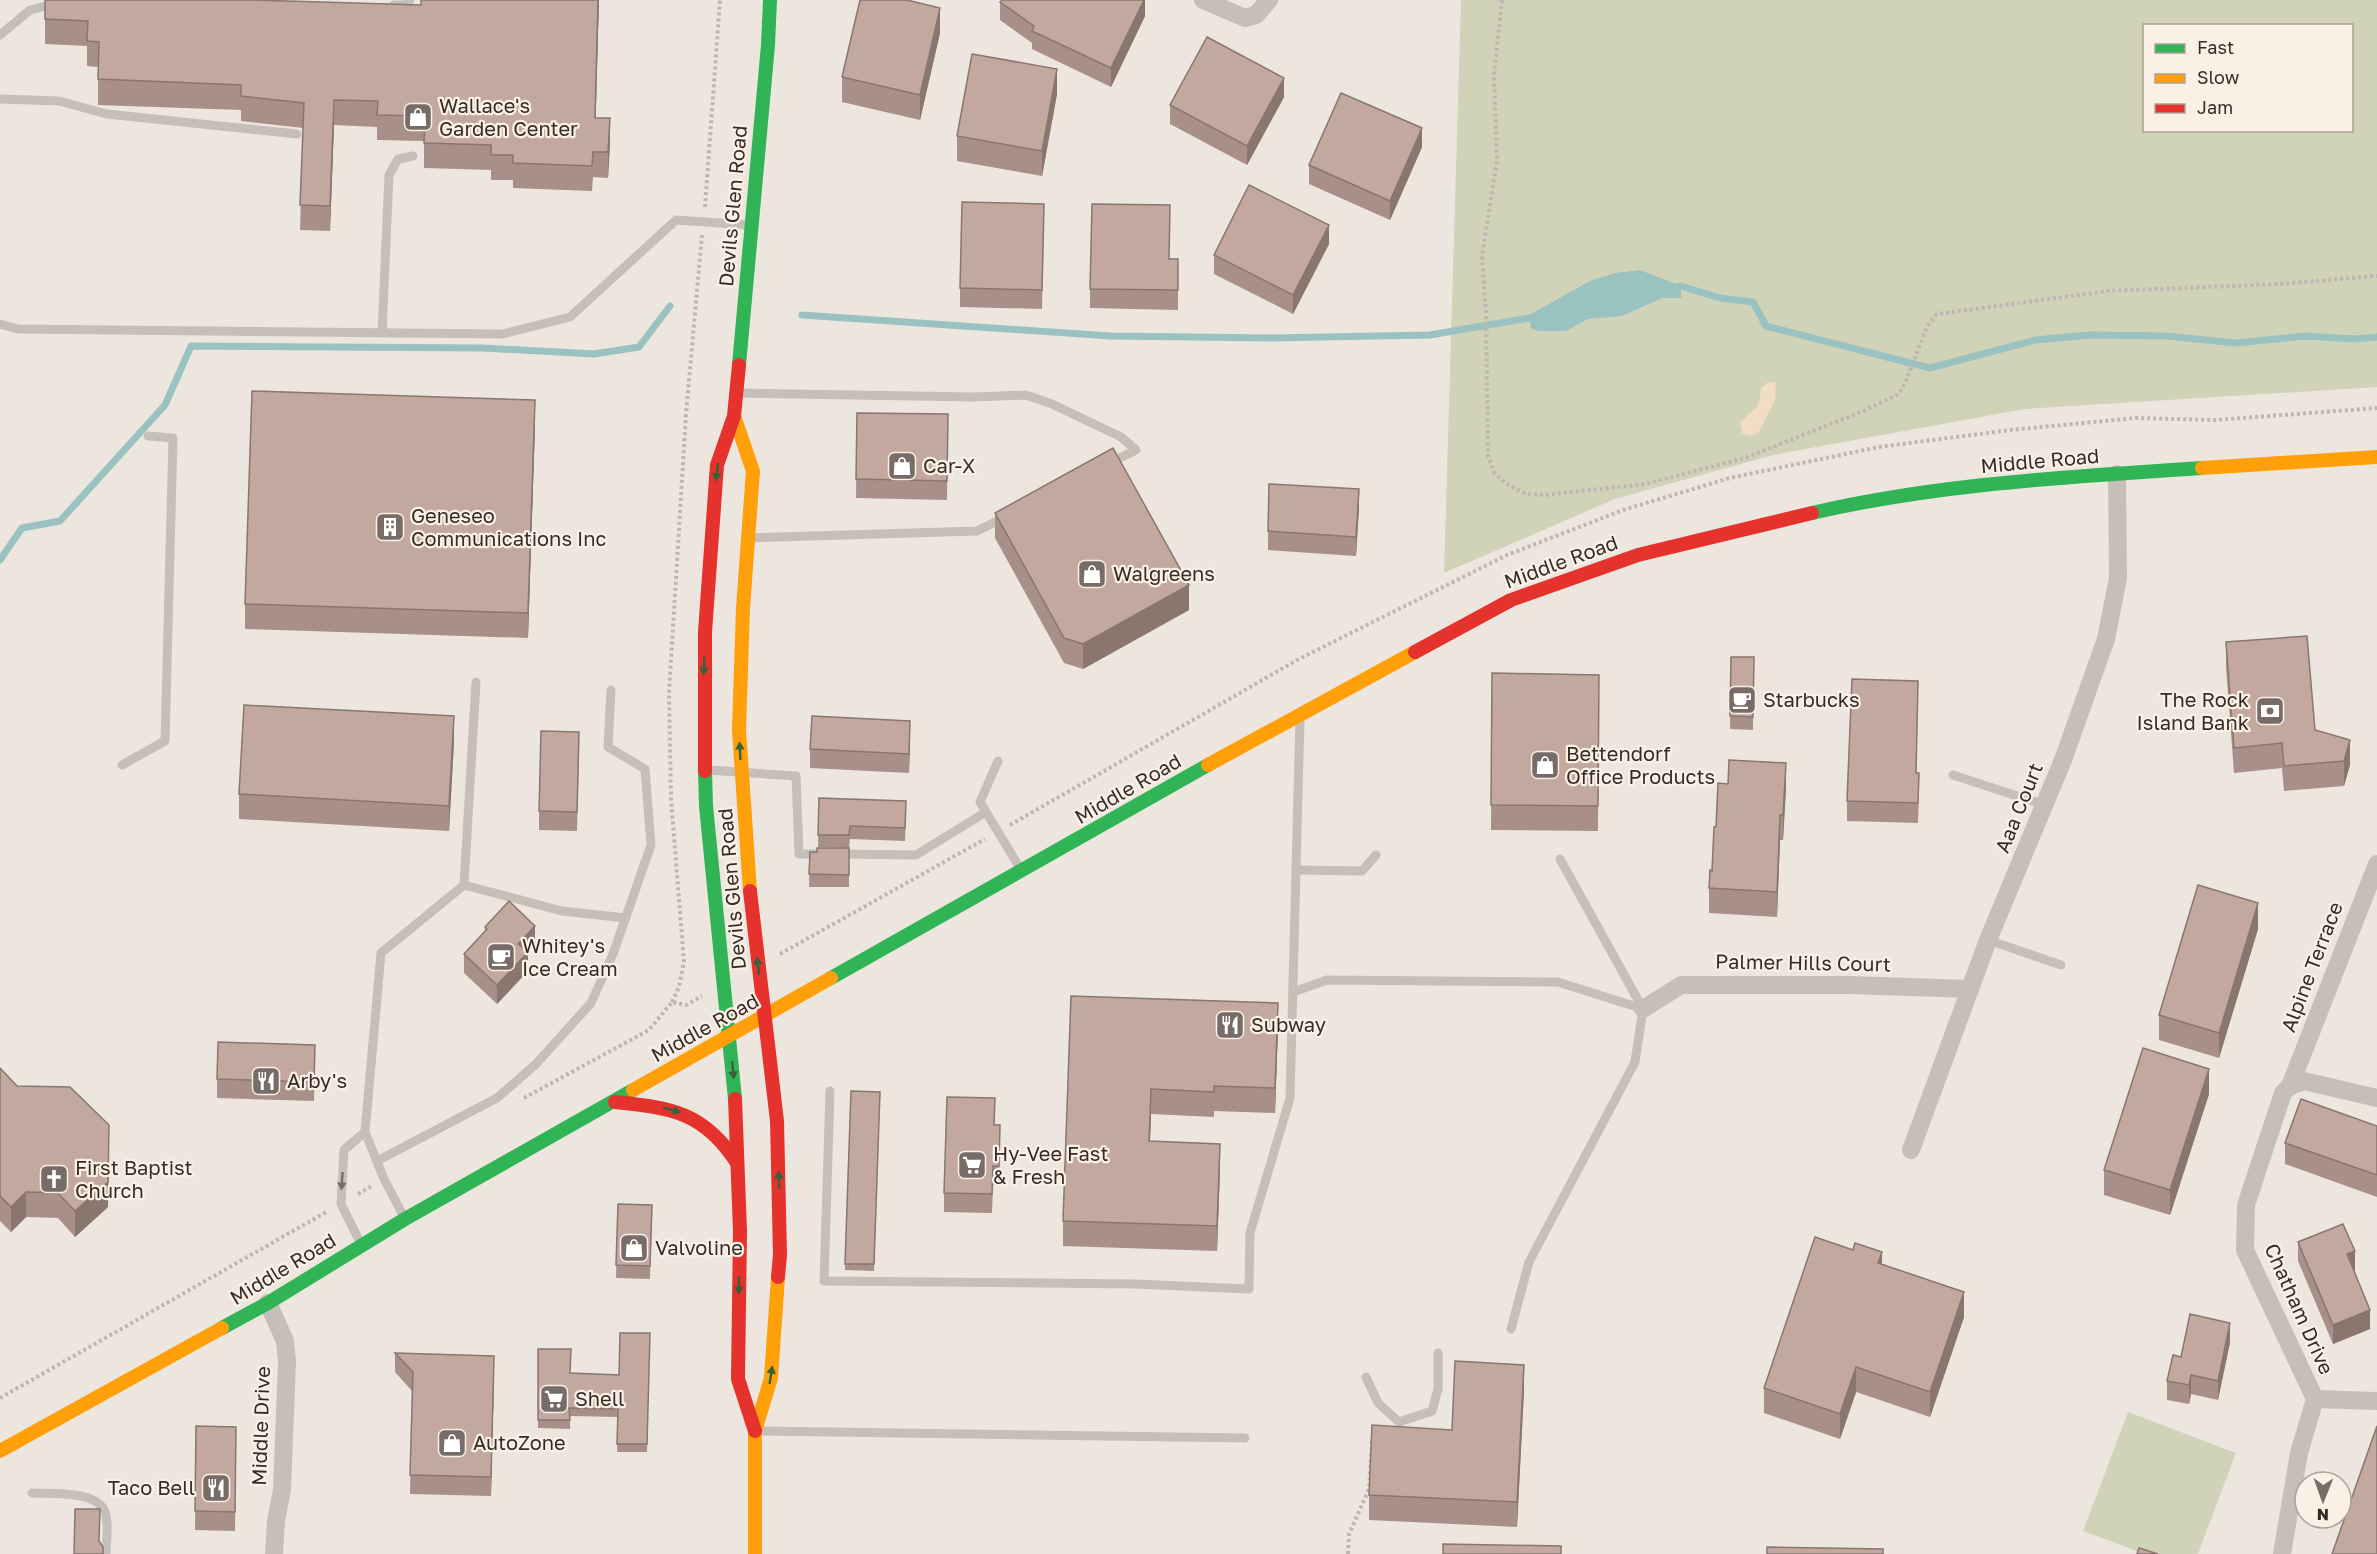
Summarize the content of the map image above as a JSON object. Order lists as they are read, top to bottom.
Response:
{
  "streets": {
    "main road": ["Devils Glen Road", "Middle Road"],
    "street": [
      "Aaa Court",
      "Palmer Hills Court",
      "Alpine Terrace",
      "Chatham Drive",
      "Middle Drive"
    ]
  },
  "crossings": [
    ["Devils Glen Road", "Middle Road"],
    ["Middle Road", "Aaa Court"],
    ["Middle Road", "Middle Drive"],
    ["Aaa Court", "Palmer Hills Court"],
    ["Alpine Terrace", "Chatham Drive"]
  ],
  "places": {
    "shop": [
      "Wallace's Garden Center",
      "Car-X",
      "Walgreens",
      "Bettendorf Office Products",
      "Valvoline",
      "AutoZone"
    ],
    "building": ["Geneseo Communications Inc"],
    "cafe": ["Starbucks", "Whitey's Ice Cream"],
    "bank": ["The Rock Island Bank"],
    "restaurant": ["Subway", "Arby's", "Taco Bell"],
    "supermarket": ["Hy-Vee Fast & Fresh", "Shell"],
    "church": ["First Baptist Church"]
  },
  "legend": ["Fast", "Slow", "Jam"],
  "north": "bottom"
}
